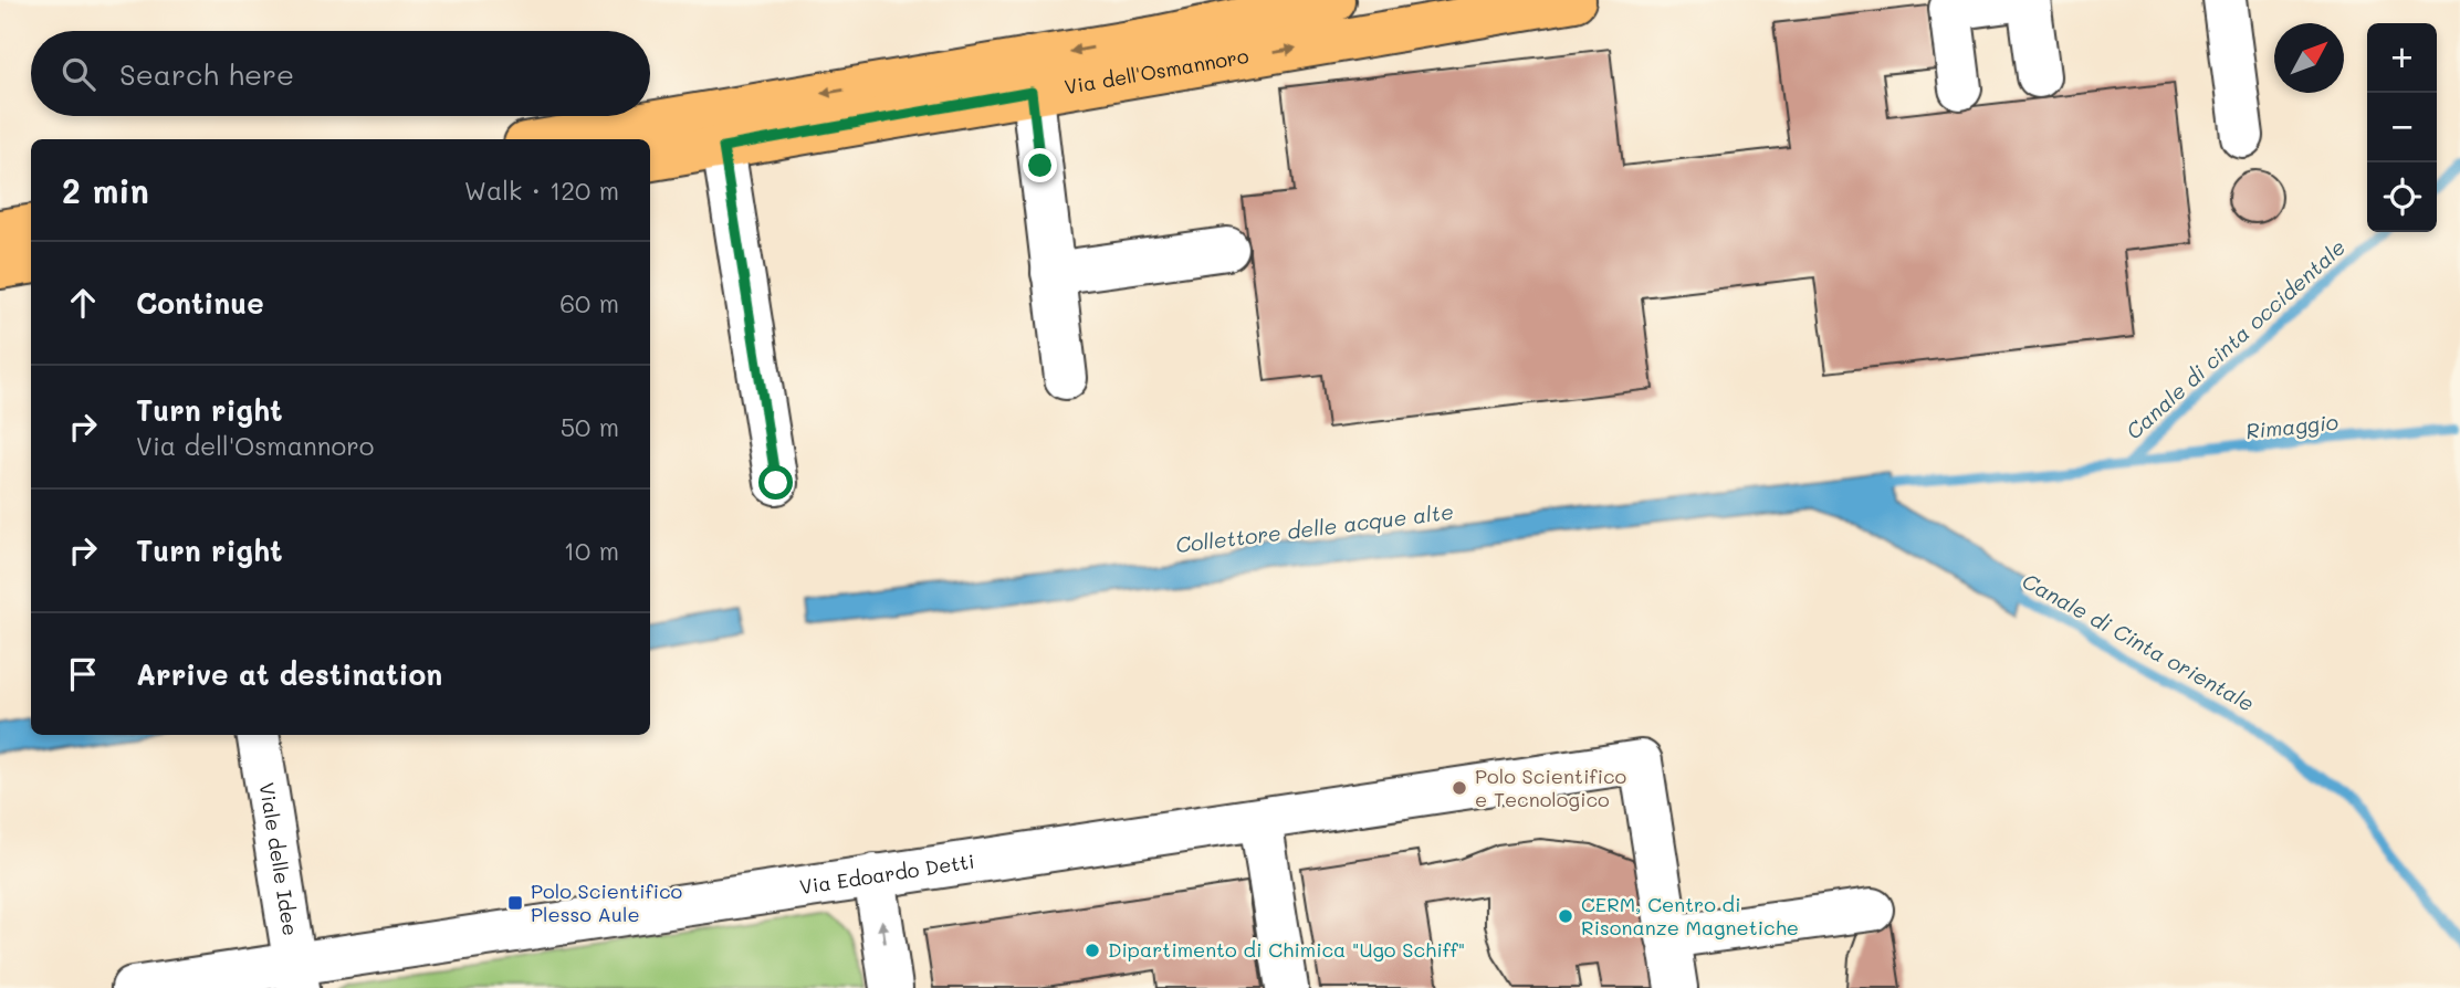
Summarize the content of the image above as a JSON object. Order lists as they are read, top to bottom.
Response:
{
  "streets": {
    "main road": ["Via dell'Osmannoro"],
    "street": ["Viale delle Idee", "Via Edoardo Detti"]
  },
  "crossings": [
    ["Viale delle Idee", "Via Edoardo Detti"]
  ],
  "water": [
    "Canale di cinta occidentale",
    "Rimaggio",
    "Collettore delle acque alte",
    "Canale di Cinta orientale"
  ],
  "places": {
    "other": ["Polo Scientifico e Tecnologico", "CERM, Centro di Risonanze Magnetiche", "Dipartimento di Chimica \"Ugo Schiff\""],
    "transit": ["Polo Scientifico Plesso Aule"]
  },
  "north": "top right",
  "page": {
    "map_buttons": ["+", "−"],
    "search": "Search here",
    "heading": ["2 min", "Walk · 120 m"],
    "list": [
      ["Continue", "60 m"],
      ["Turn right", "Via dell'Osmannoro", "50 m"],
      ["Turn right", "10 m"],
      "Arrive at destination"
    ]
  }
}
